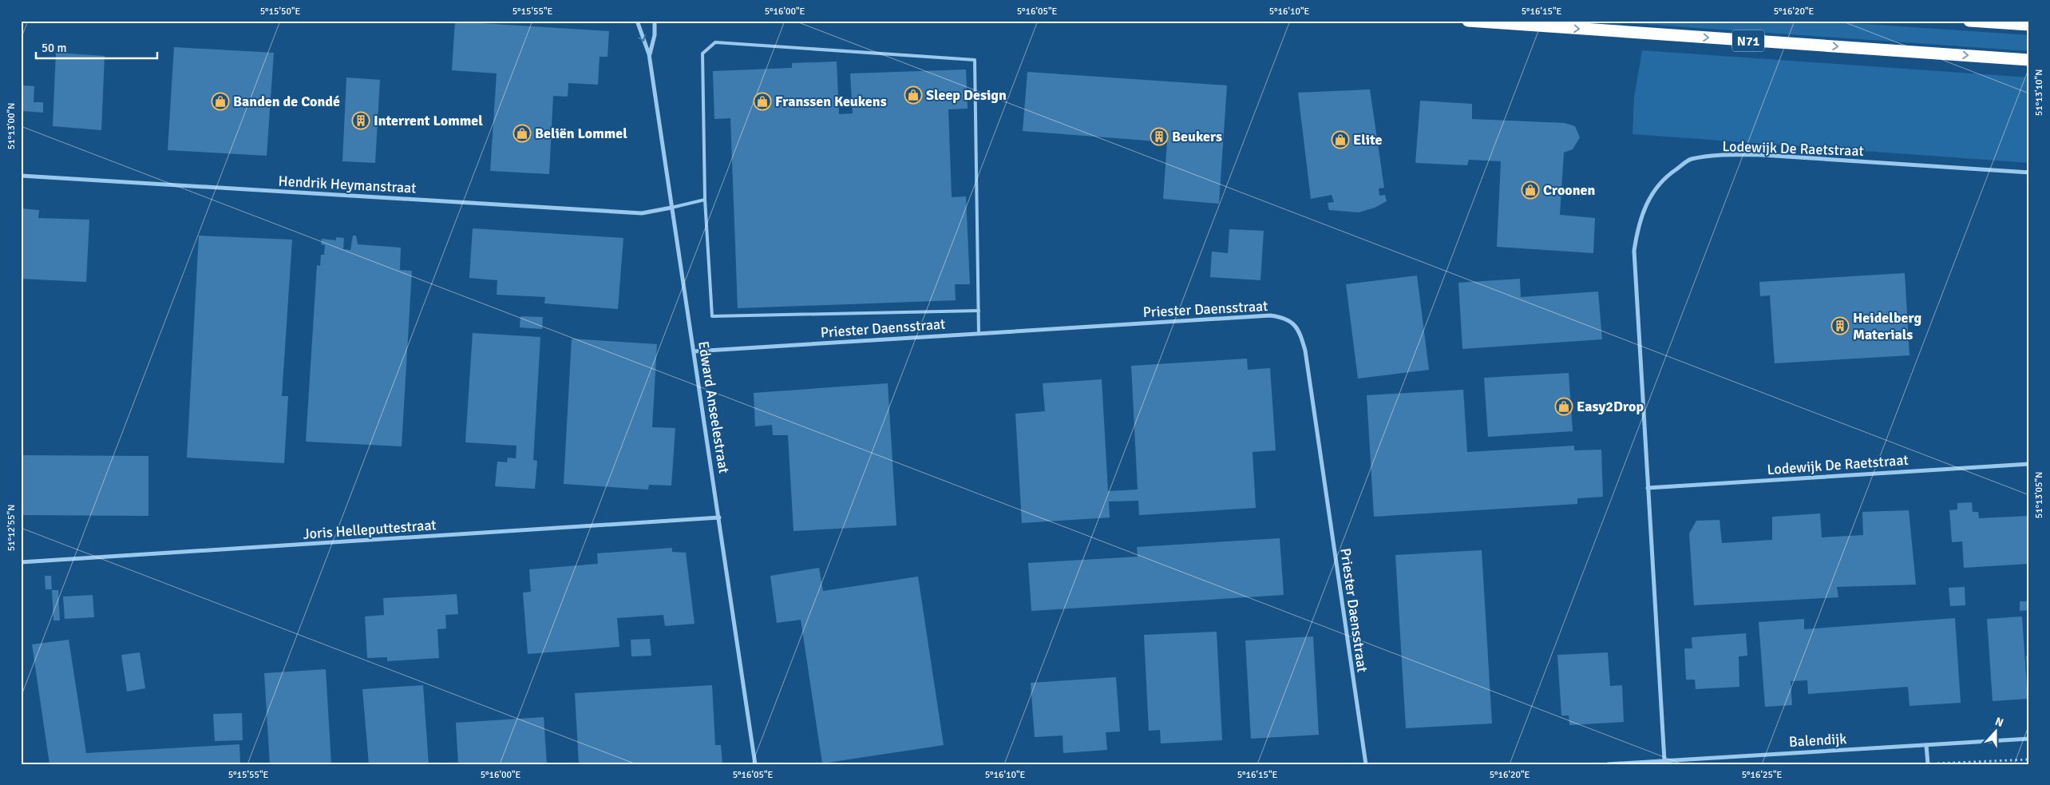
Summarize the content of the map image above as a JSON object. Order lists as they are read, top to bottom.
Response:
{
  "streets": {
    "highway": ["N71"],
    "street": [
      "Lodewijk De Raetstraat",
      "Hendrik Heymanstraat",
      "Priester Daensstraat",
      "Edward Anseelestraat",
      "Joris Helleputtestraat",
      "Balendijk"
    ]
  },
  "crossings": [
    ["Lodewijk De Raetstraat", "Balendijk"],
    ["Hendrik Heymanstraat", "Edward Anseelestraat"],
    ["Priester Daensstraat", "Edward Anseelestraat"],
    ["Edward Anseelestraat", "Joris Helleputtestraat"]
  ],
  "places": {
    "shop": [
      "Sleep Design",
      "Banden de Condé",
      "Franssen Keukens",
      "Beliën Lommel",
      "Elite",
      "Croonen",
      "Easy2Drop"
    ],
    "building": ["Interrent Lommel", "Beukers", "Heidelberg Materials"]
  },
  "scale_bar": "50 m",
  "north": "top",
  "coordinates": [
    "5°15'50\"E",
    "5°15'55\"E",
    "5°16'00\"E",
    "5°16'05\"E",
    "5°16'10\"E",
    "5°16'15\"E",
    "5°16'20\"E",
    "51°13'10\"N",
    "51°13'00\"N",
    "51°13'05\"N",
    "51°12'55\"N",
    "5°16'25\"E"
  ]
}
